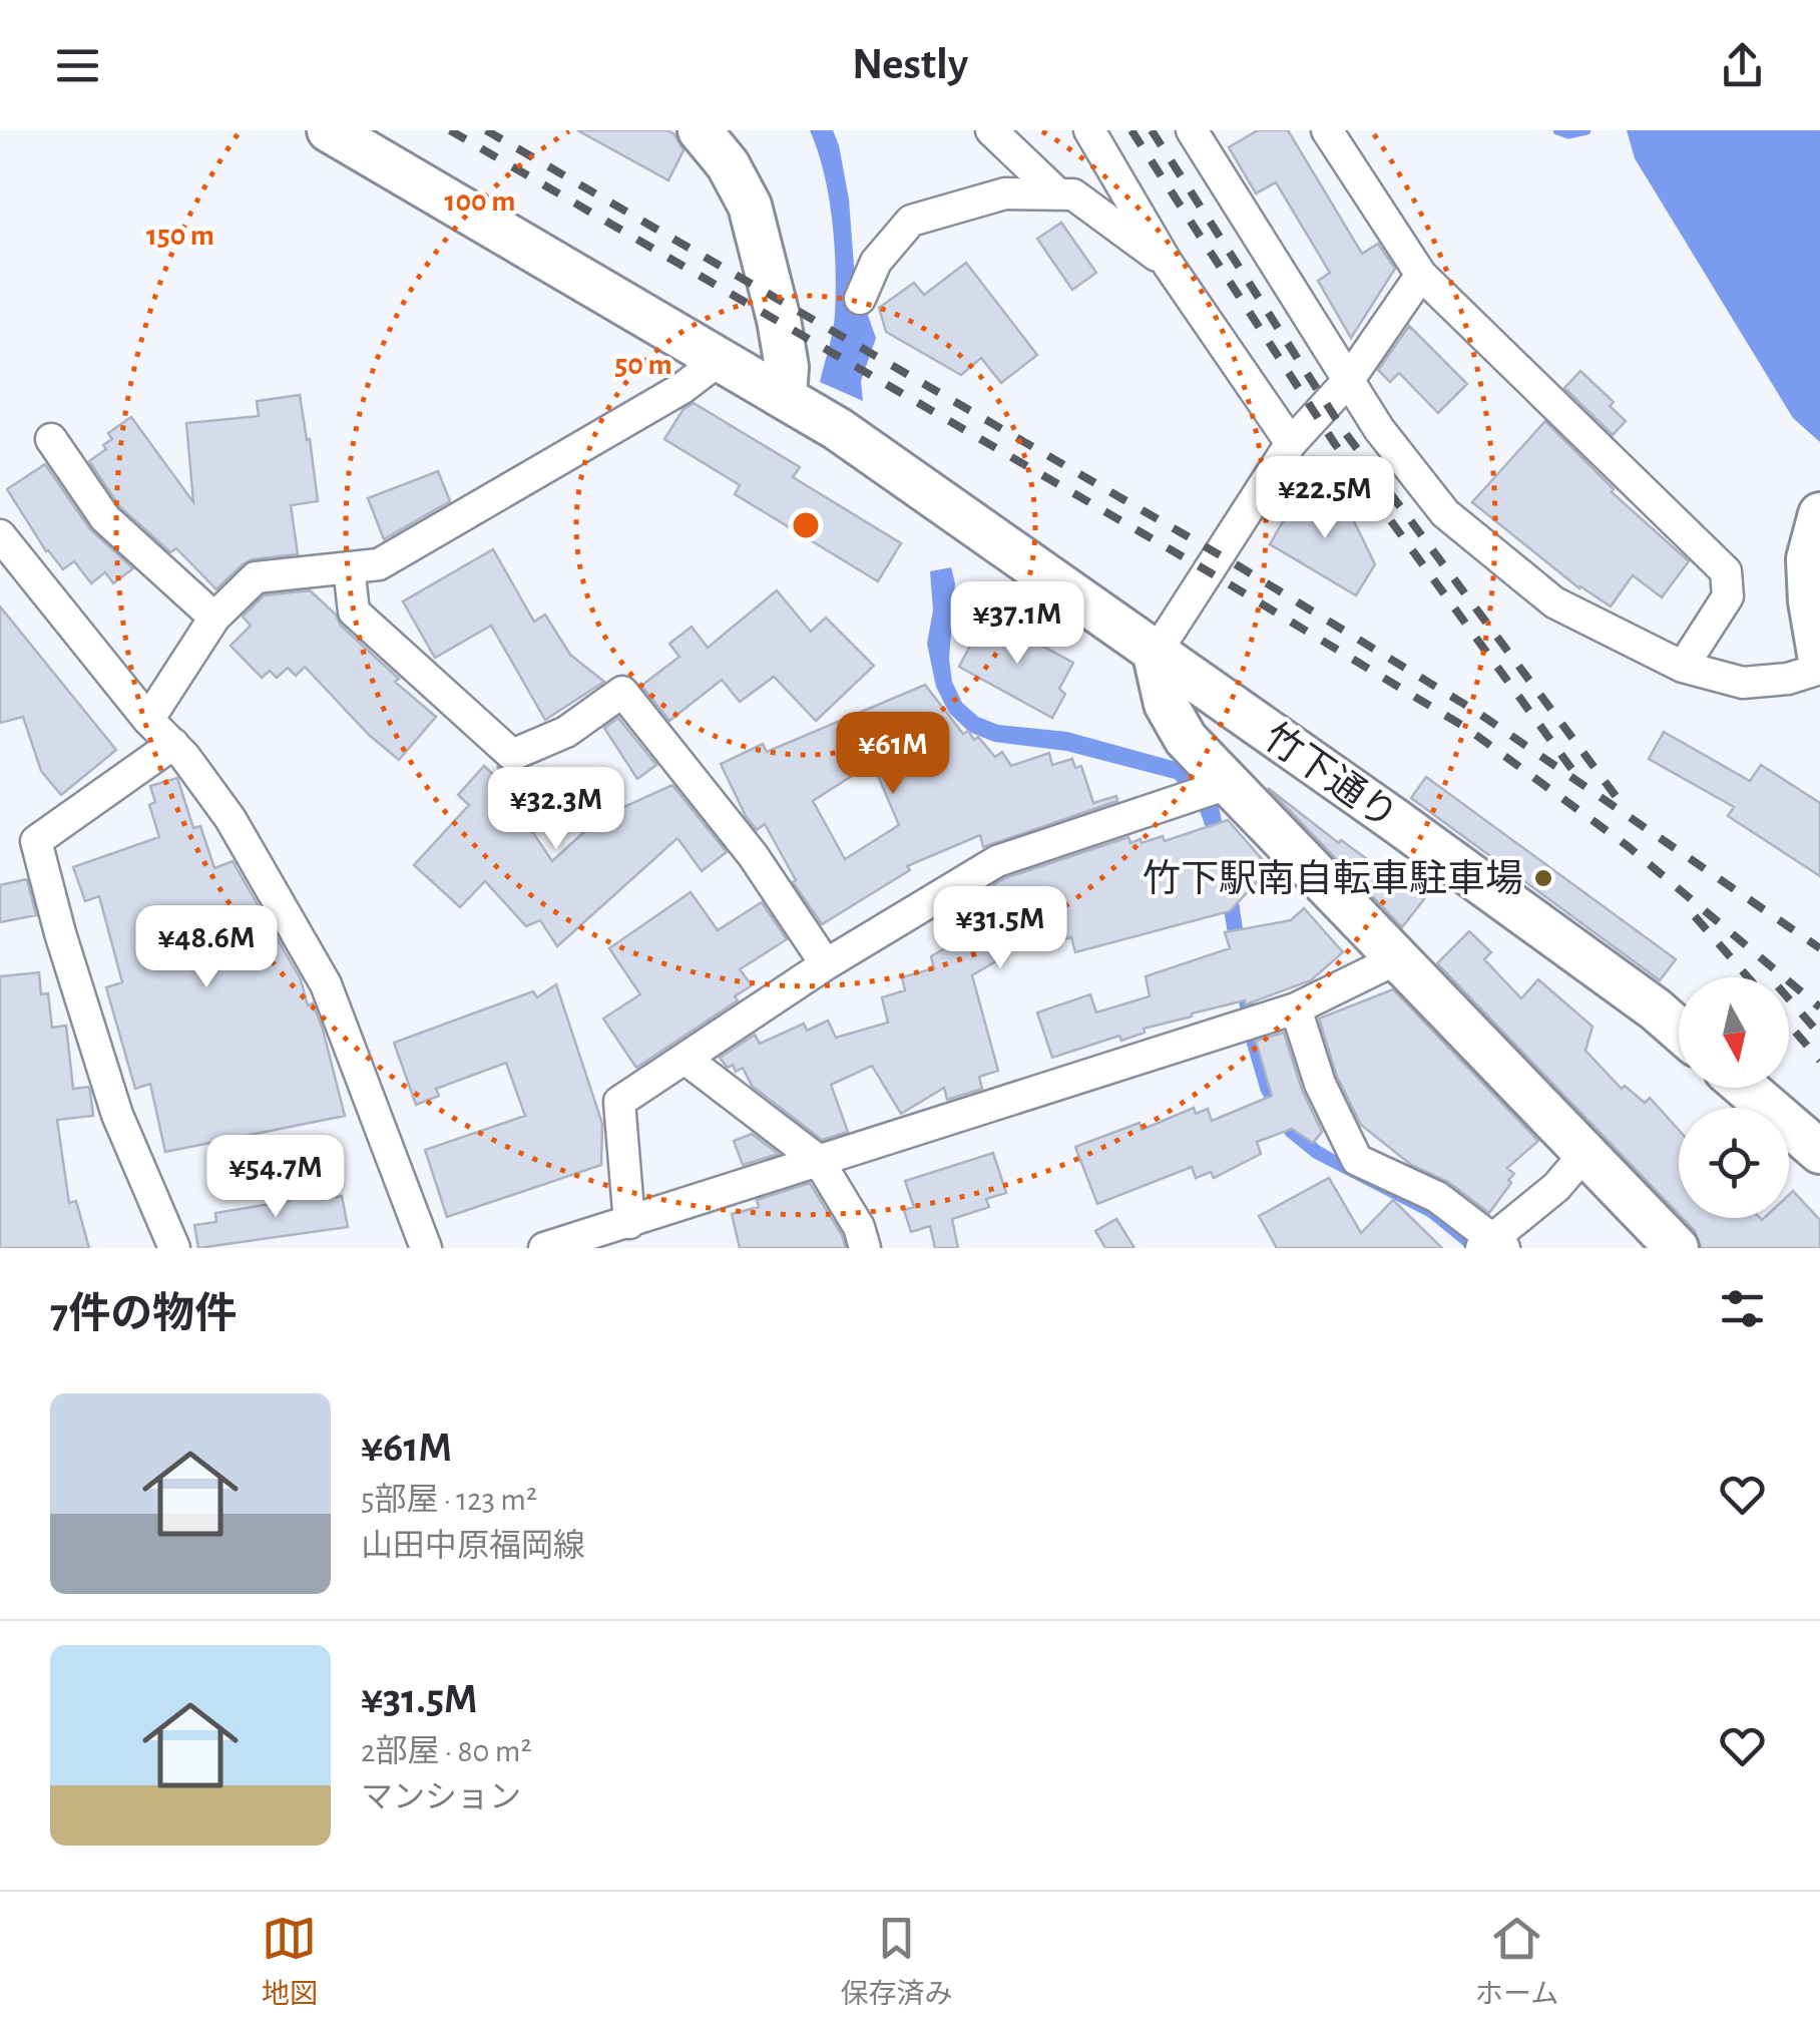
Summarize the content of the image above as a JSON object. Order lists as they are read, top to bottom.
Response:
{
  "streets": {
    "main road": ["竹下通り"]
  },
  "places": ["竹下駅南自転車駐車場"],
  "north": "bottom",
  "page": {
    "header": "Nestly",
    "price": [
      "¥22.5M",
      "¥37.1M",
      "¥61M",
      "¥32.3M",
      "¥31.5M",
      "¥48.6M",
      "¥54.7M"
    ],
    "heading": "7件の物件",
    "list": [
      {
        "name": "¥61M",
        "note": "5部屋 · 123 m² · 山田中原福岡線"
      },
      {
        "name": "¥31.5M",
        "note": "2部屋 · 80 m² · マンション"
      }
    ],
    "tabs": ["地図", "保存済み", "ホーム"]
  },
  "rings": ["100 m", "150 m", "50 m"]
}
